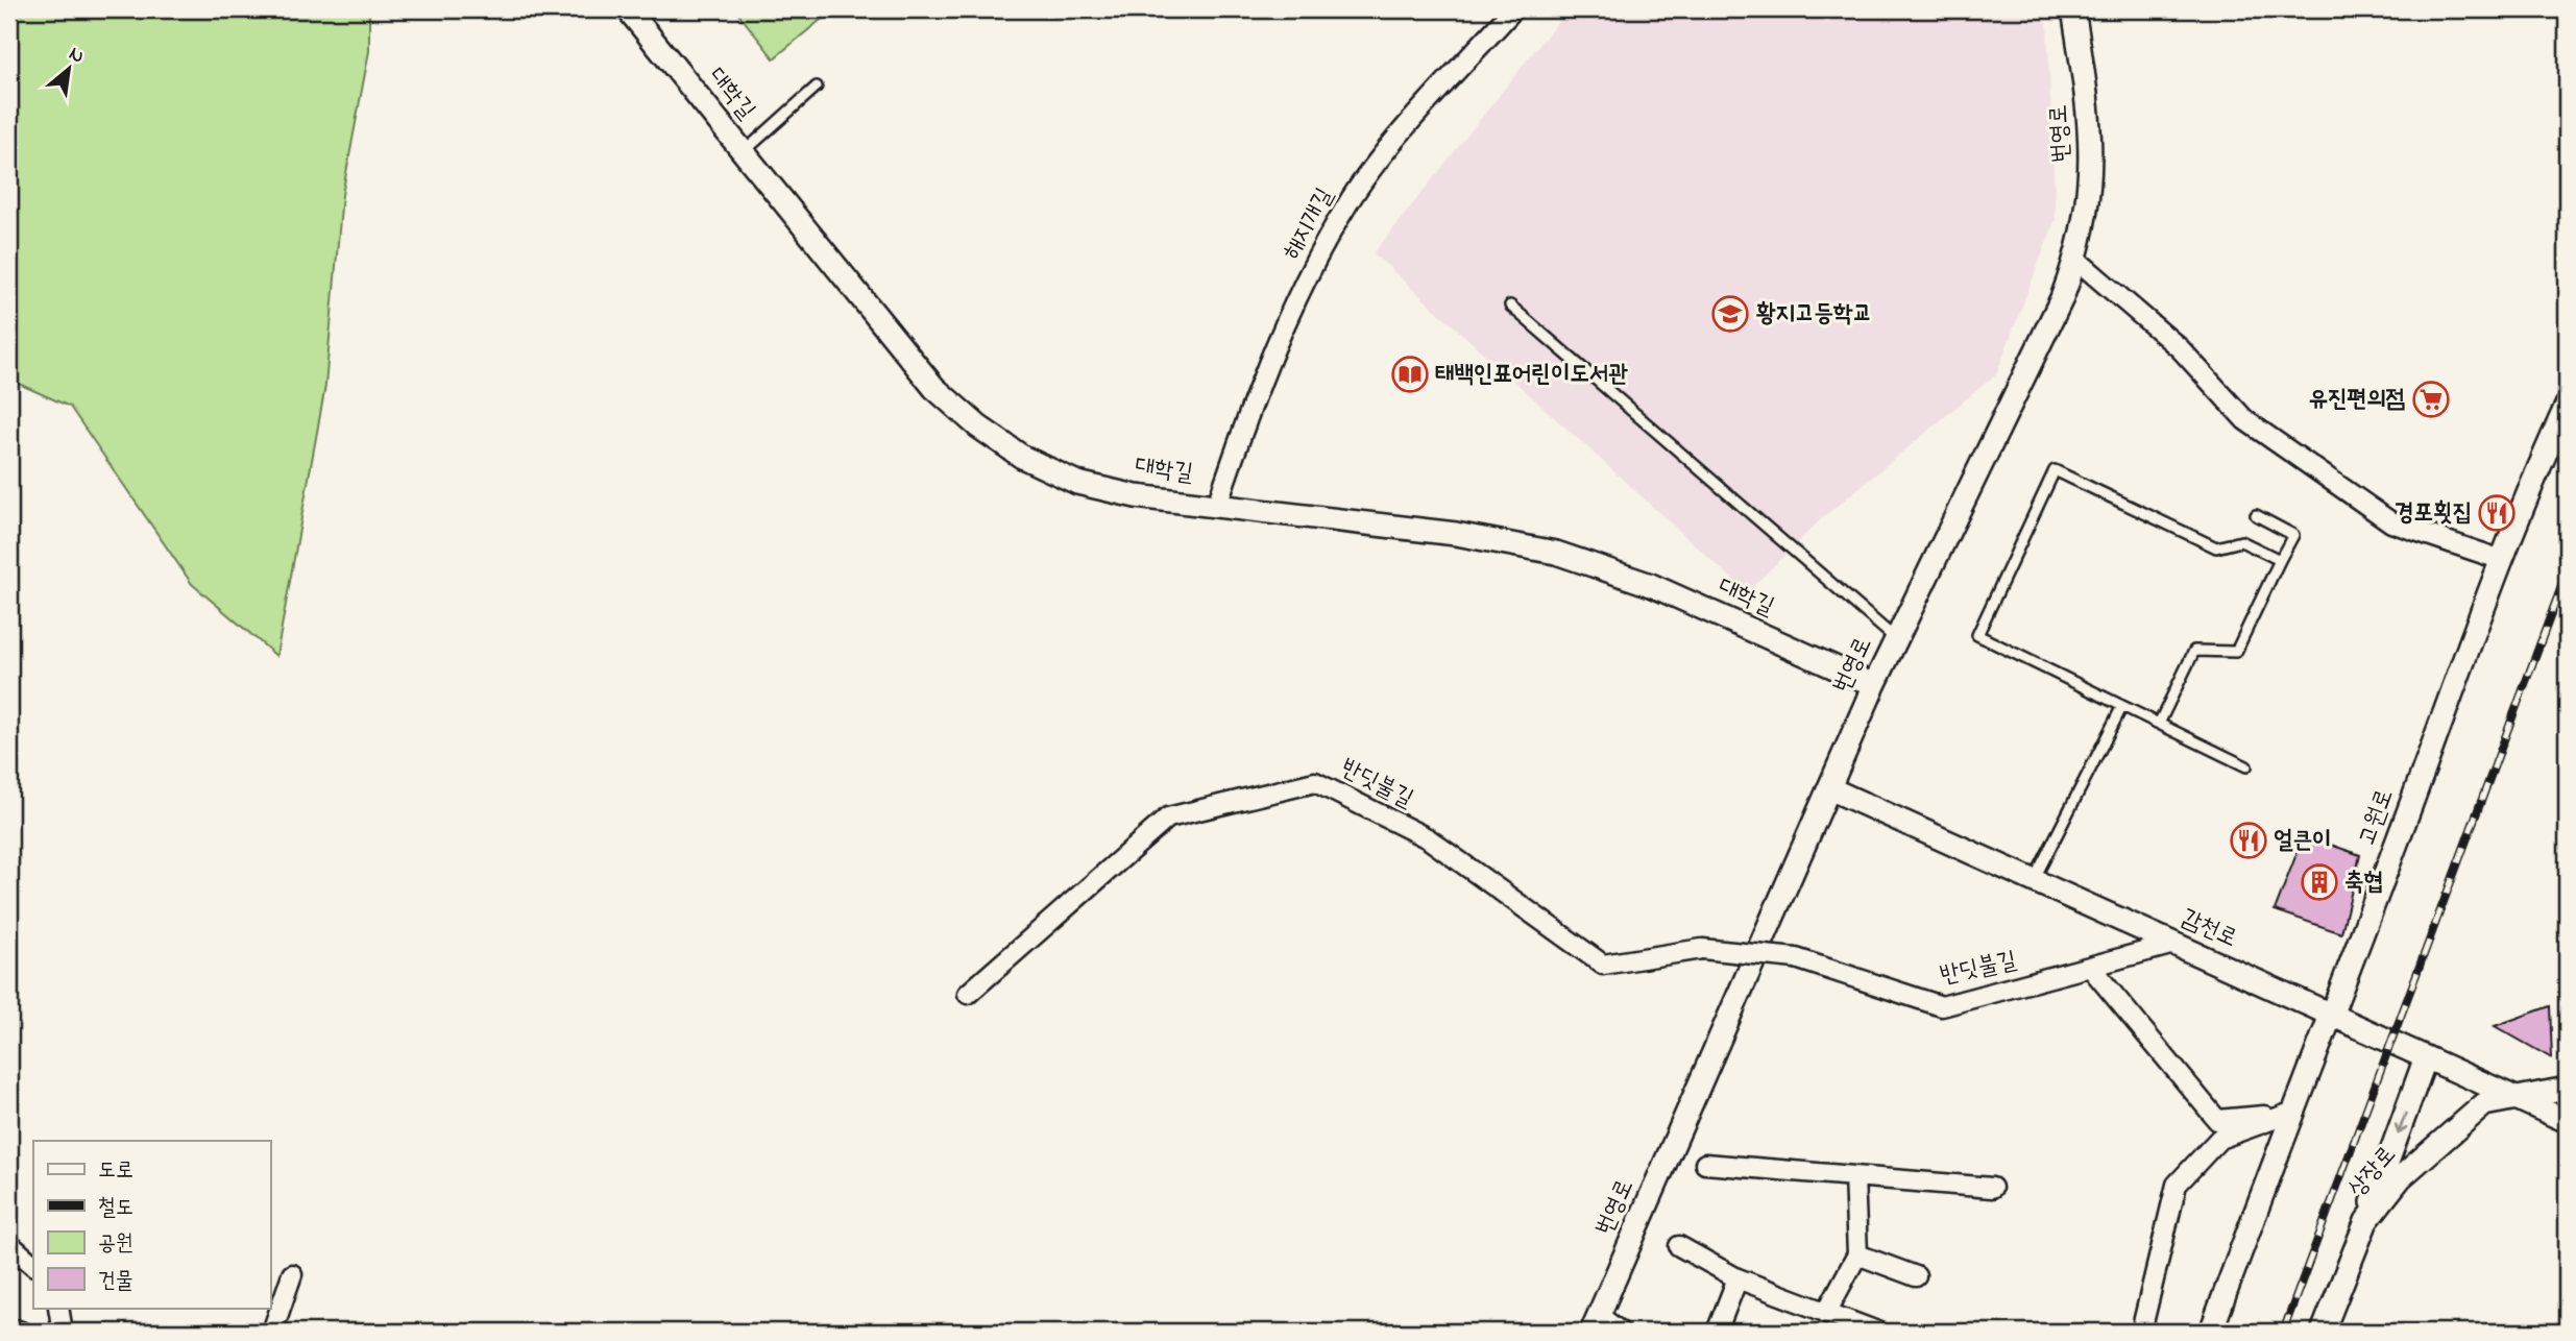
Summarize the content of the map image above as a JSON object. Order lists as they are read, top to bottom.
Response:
{
  "streets": {
    "street": [
      "대학길",
      "번영로",
      "해지개길",
      "반딧불길",
      "고원로",
      "감천로",
      "상장로"
    ]
  },
  "crossings": [
    ["대학길", "번영로"],
    ["대학길", "해지개길"],
    ["번영로", "감천로"],
    ["반딧불길", "감천로"],
    ["고원로", "감천로"],
    ["감천로", "상장로"]
  ],
  "places": {
    "school or university": ["황지고등학교"],
    "library": ["태백인표어린이도서관"],
    "supermarket": ["유진편의점"],
    "restaurant": ["경포횟집", "얼큰이"],
    "building": ["축협"]
  },
  "legend": [
    "도로",
    "철도",
    "공원",
    "건물"
  ],
  "north": "top right"
}
